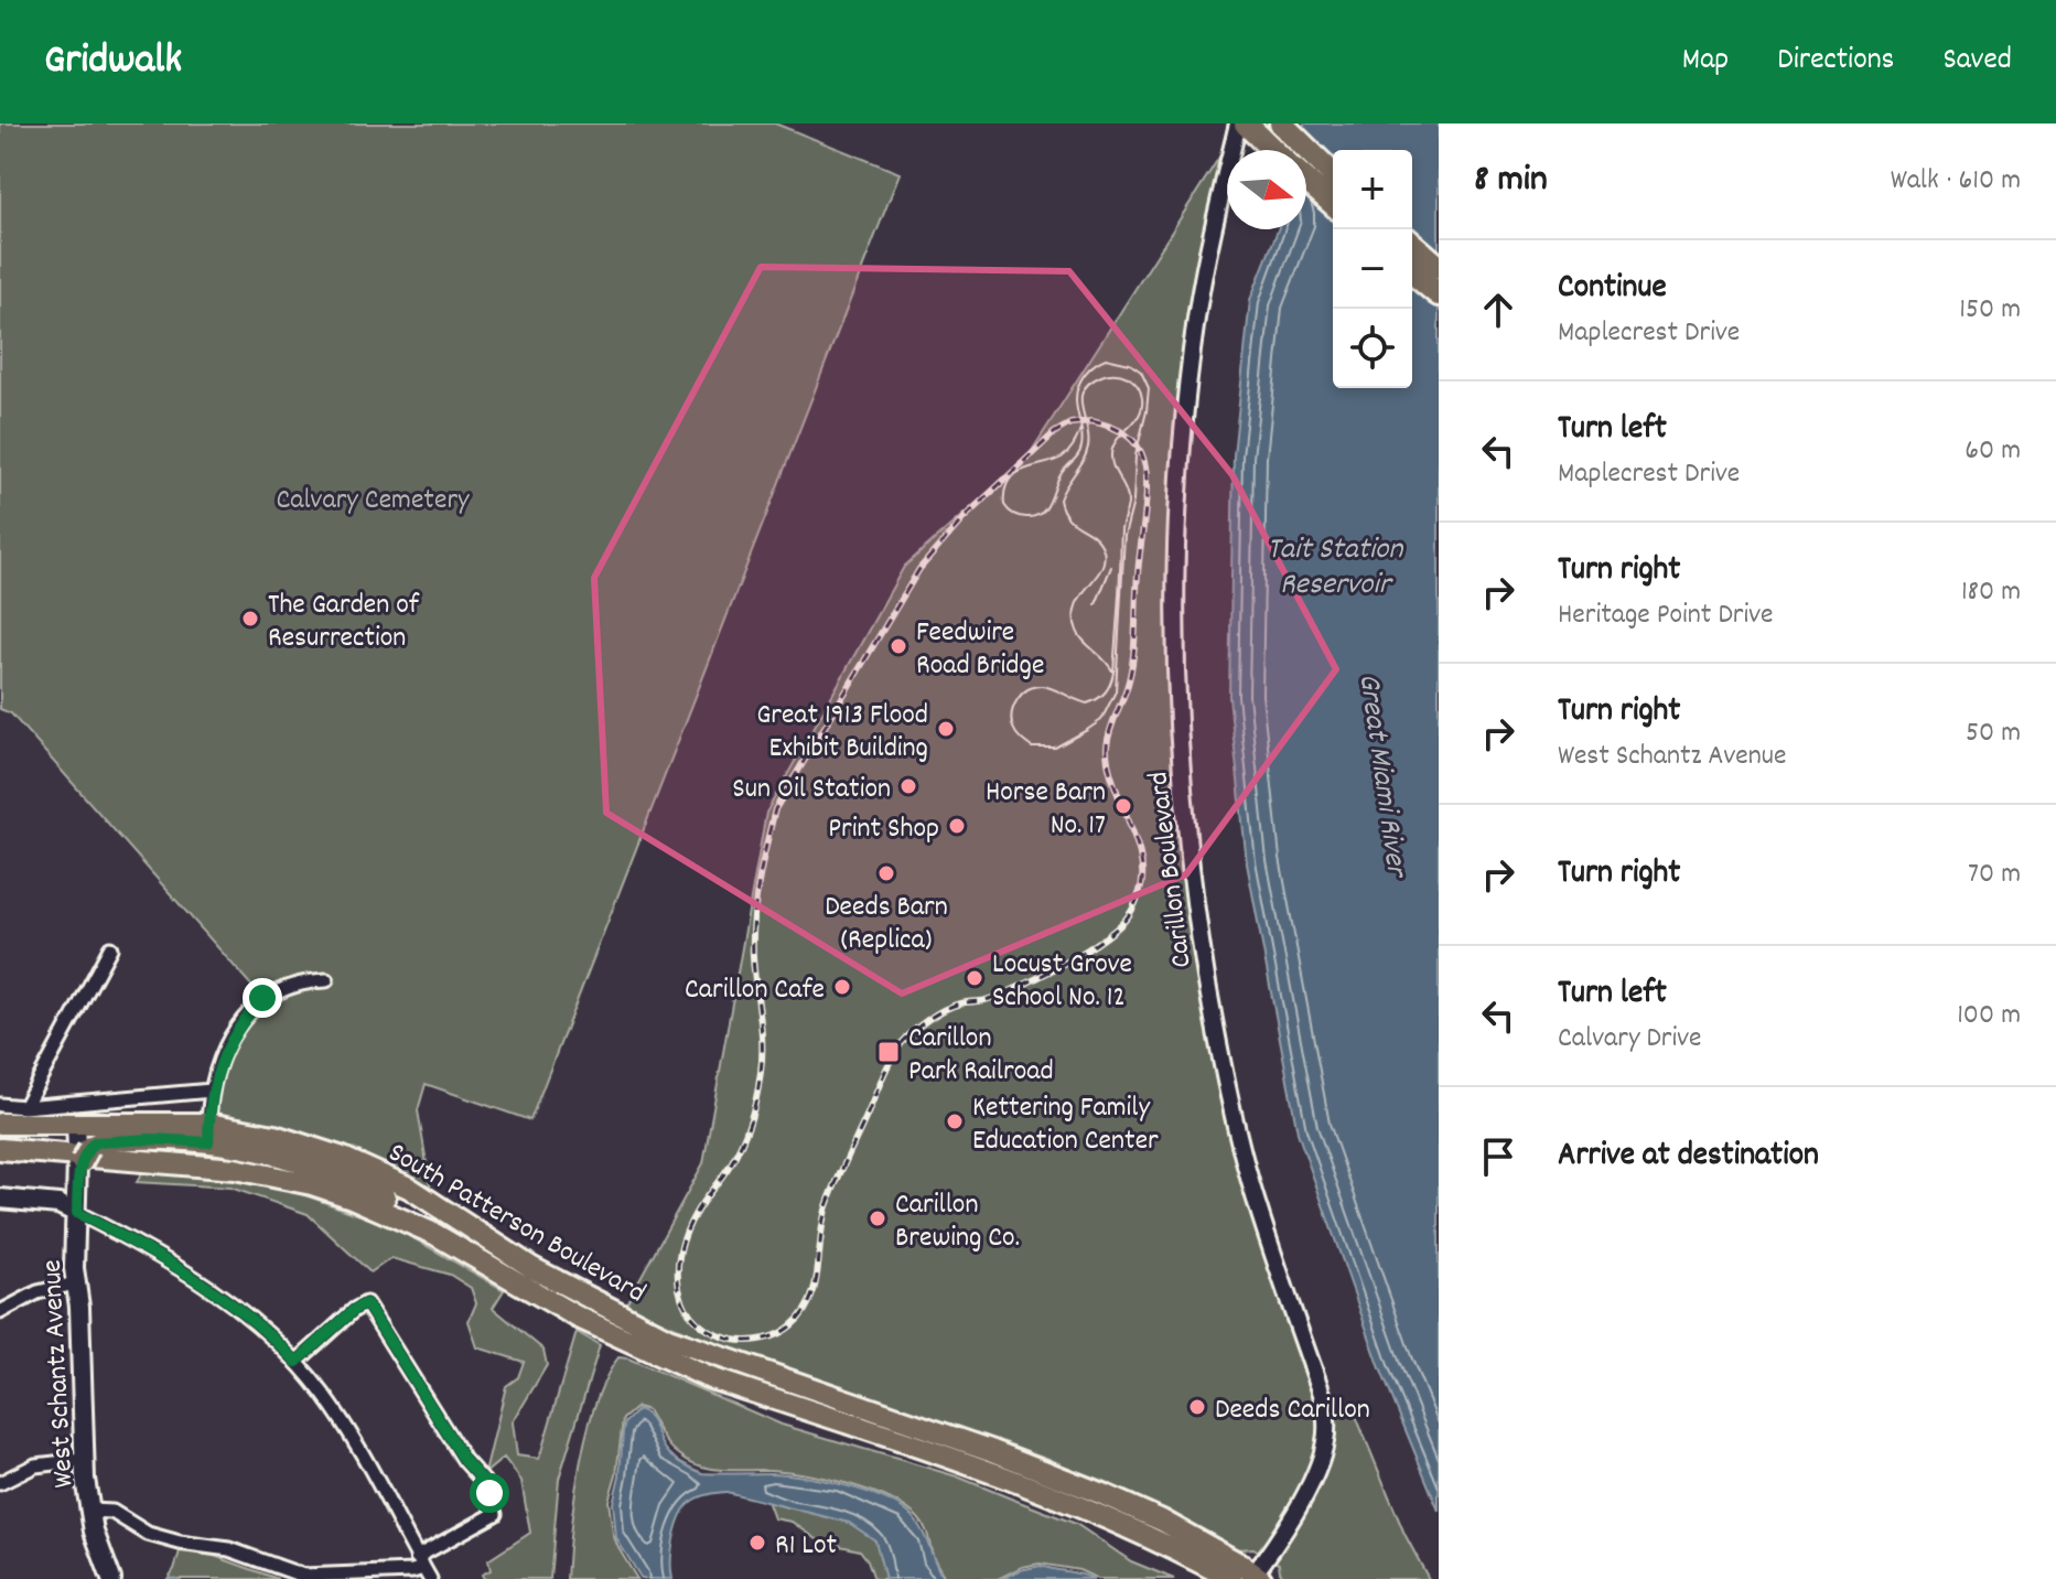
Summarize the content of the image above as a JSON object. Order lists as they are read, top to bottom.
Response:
{
  "streets": {
    "main road": ["South Patterson Boulevard", "West Schantz Avenue"],
    "street": ["Carillon Boulevard"]
  },
  "crossings": [
    ["Carillon Boulevard", "South Patterson Boulevard"],
    ["South Patterson Boulevard", "West Schantz Avenue"]
  ],
  "water": ["Tait Station Reservoir", "Great Miami River"],
  "parks": ["Calvary Cemetery"],
  "places": {
    "other": [
      "The Garden of Resurrection",
      "Feedwire Road Bridge",
      "Great 1913 Flood Exhibit Building",
      "Sun Oil Station",
      "Horse Barn No. 17",
      "Print Shop",
      "Deeds Barn (Replica)",
      "Locust Grove School No. 12",
      "Carillon Cafe",
      "Kettering Family Education Center",
      "Carillon Brewing Co.",
      "Deeds Carillon",
      "R1 Lot"
    ],
    "transit": ["Carillon Park Railroad"]
  },
  "north": "right",
  "page": {
    "header": "Gridwalk",
    "nav": ["Map", "Directions", "Saved"],
    "heading": ["8 min", "Walk · 610 m"],
    "map_buttons": ["+", "−"],
    "list": [
      ["Continue", "Maplecrest Drive", "150 m"],
      ["Turn left", "Maplecrest Drive", "60 m"],
      ["Turn right", "Heritage Point Drive", "180 m"],
      ["Turn right", "West Schantz Avenue", "50 m"],
      ["Turn right", "70 m"],
      ["Turn left", "Calvary Drive", "100 m"],
      "Arrive at destination"
    ]
  }
}
